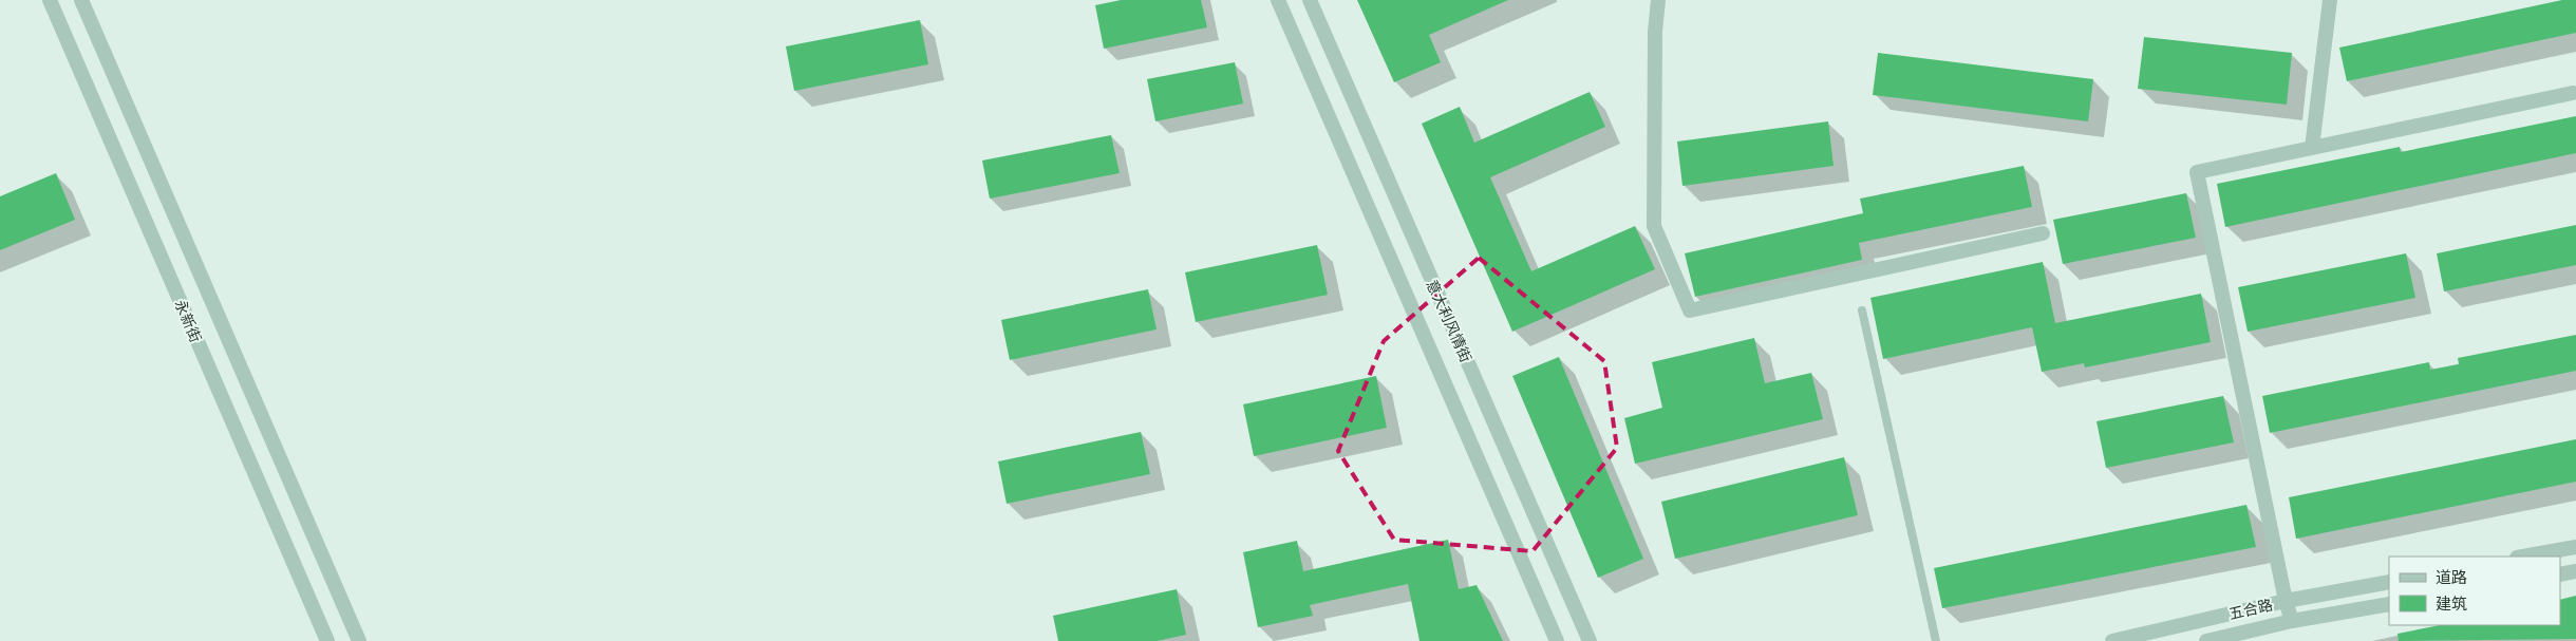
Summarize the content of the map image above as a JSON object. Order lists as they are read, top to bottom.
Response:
{
  "streets": {
    "street": ["永新街", "意大利风情街", "五合路"]
  },
  "legend": ["道路", "建筑"]
}
